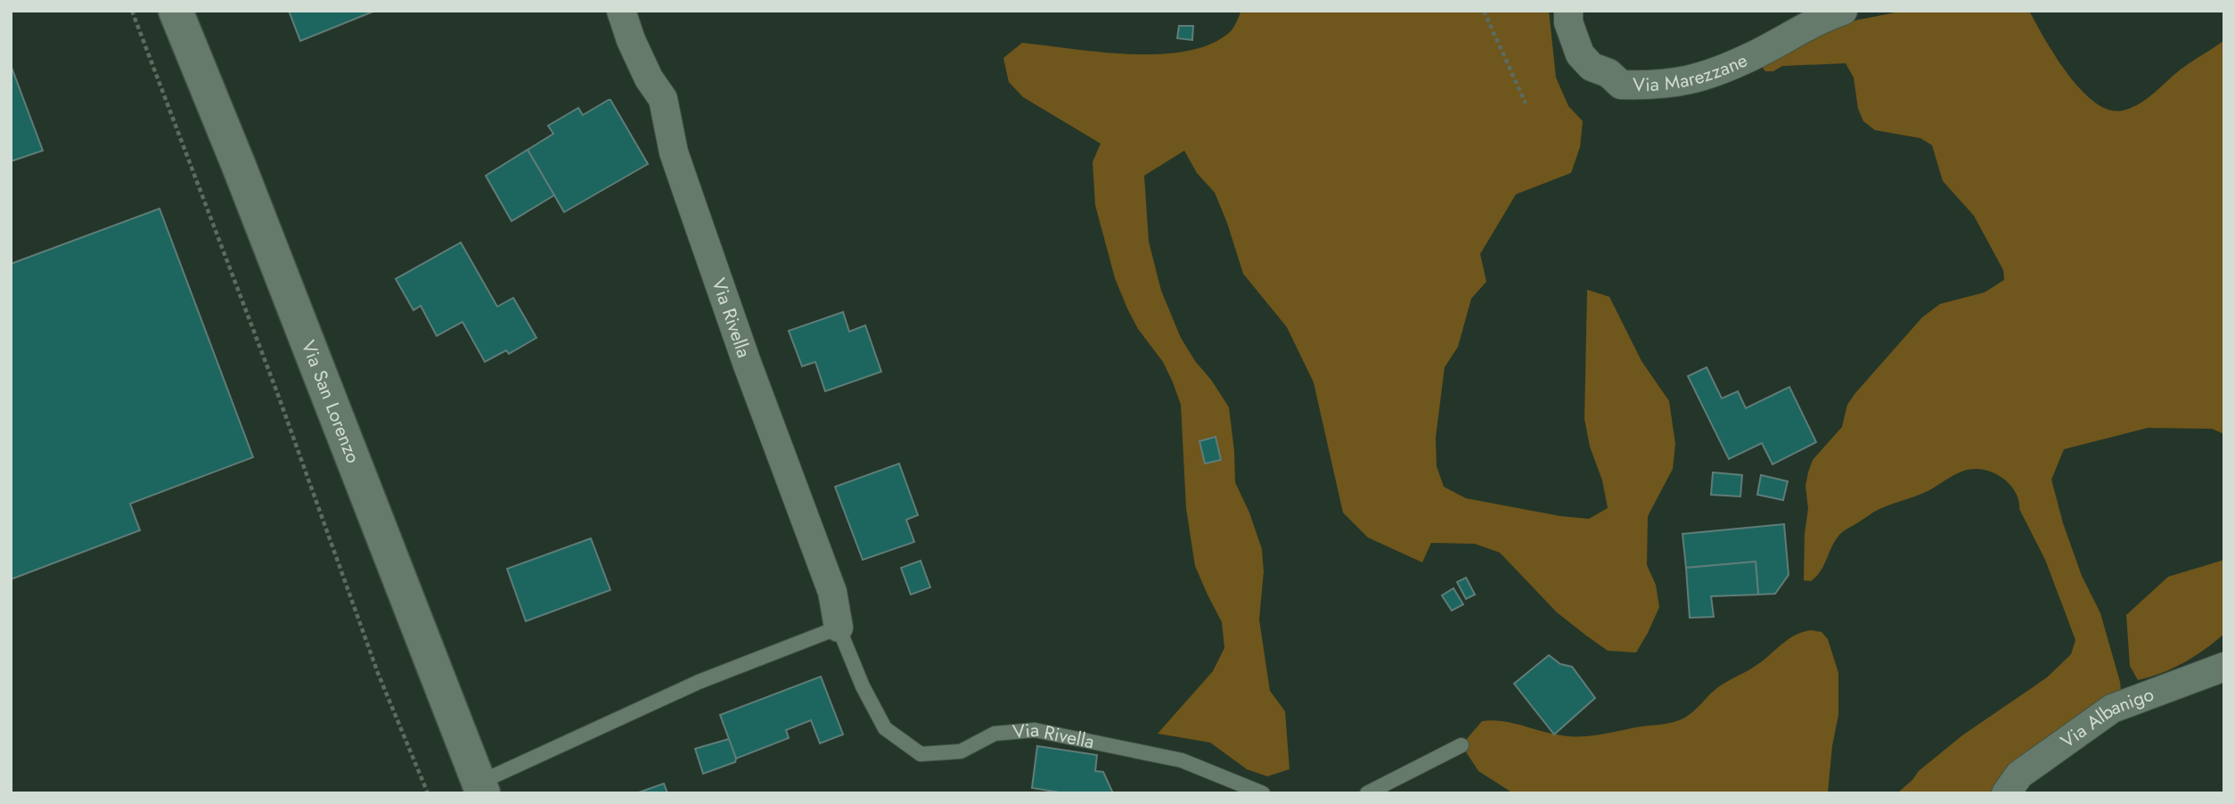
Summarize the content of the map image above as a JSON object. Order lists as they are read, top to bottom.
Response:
{
  "streets": {
    "main road": ["Via San Lorenzo"],
    "street": ["Via Marezzane", "Via Rivella", "Via Albanigo"]
  }
}
